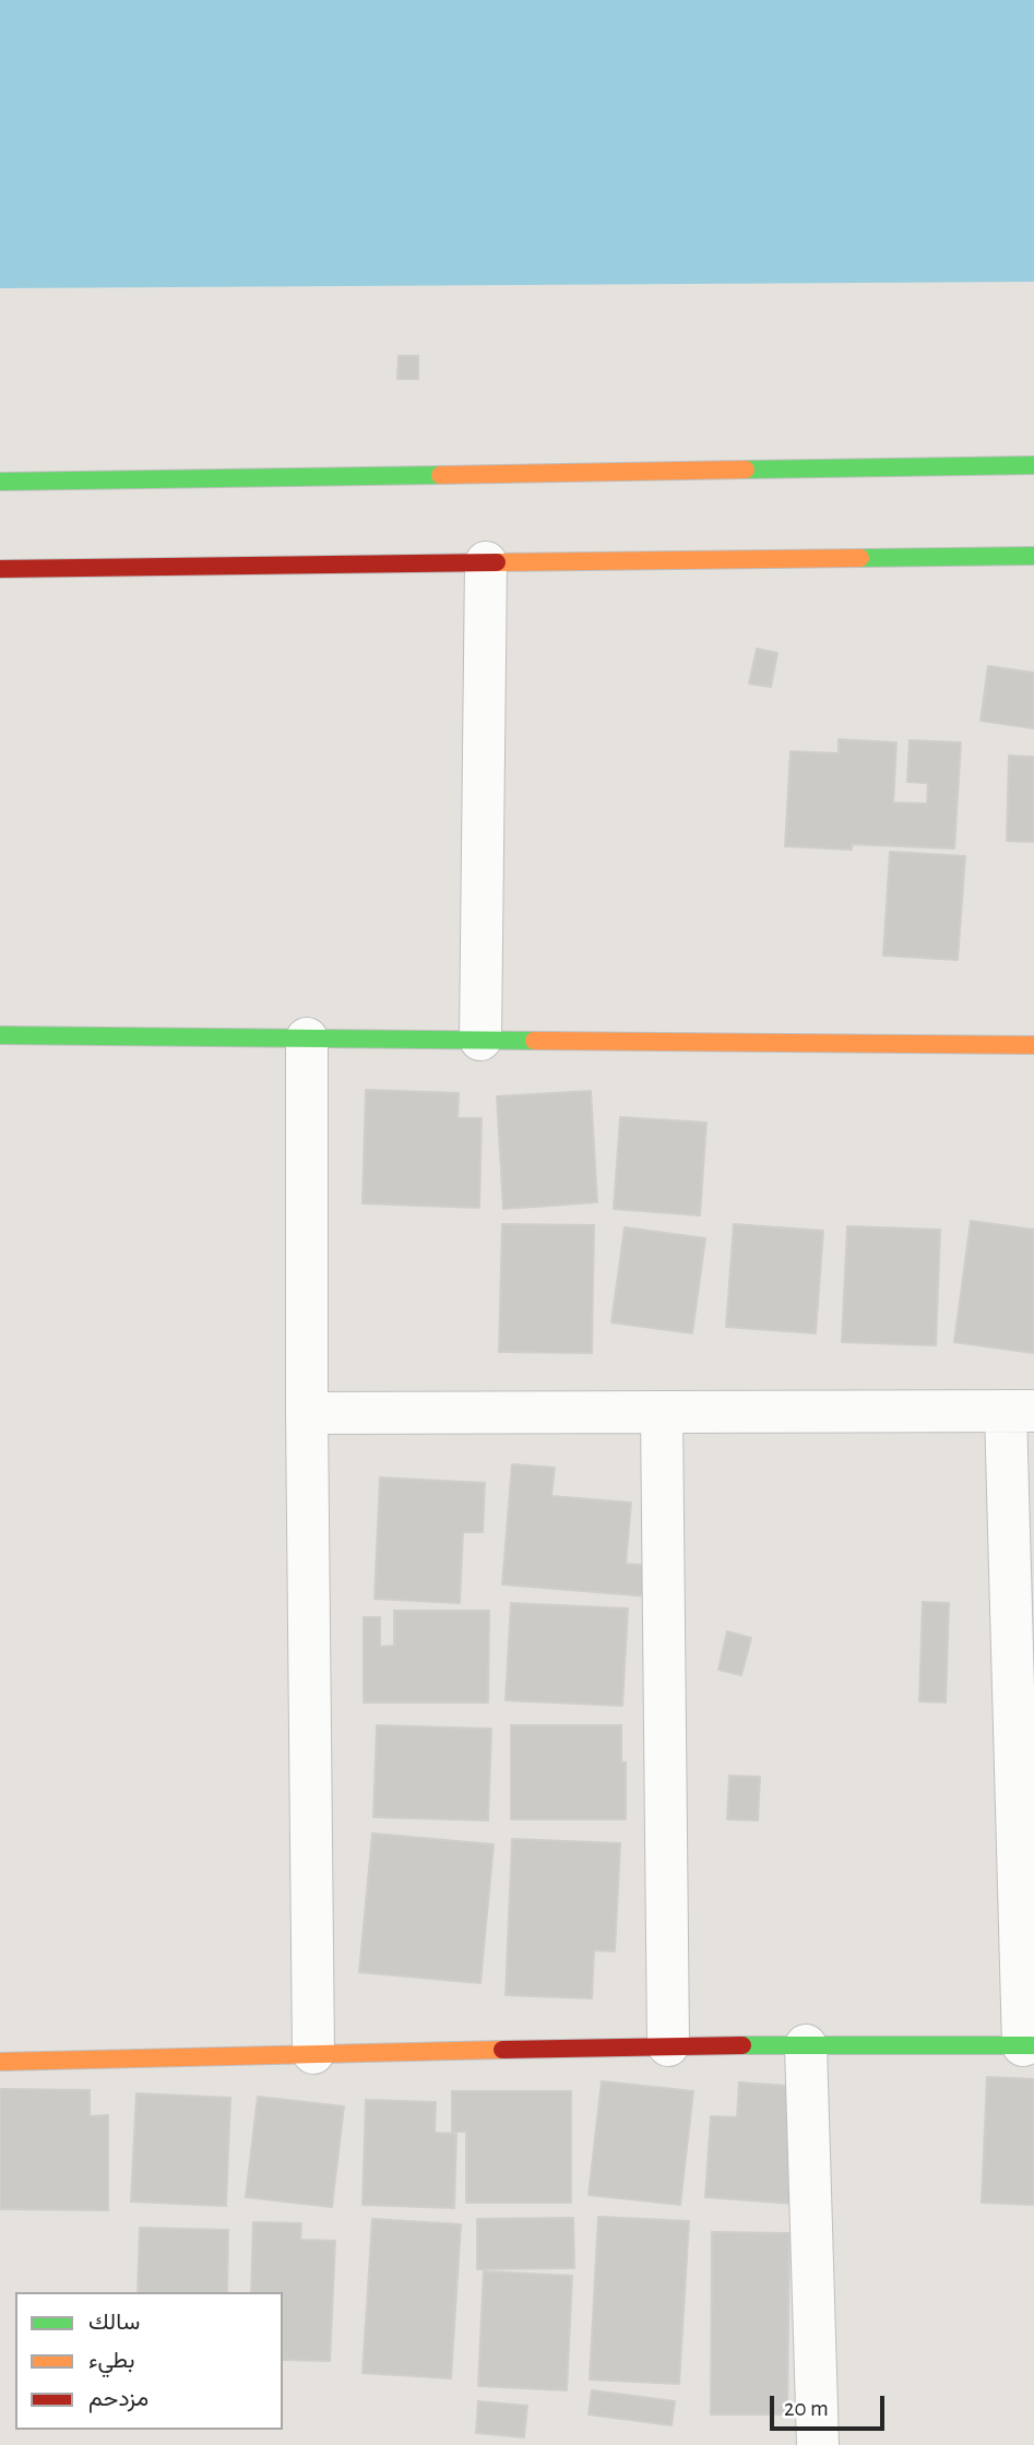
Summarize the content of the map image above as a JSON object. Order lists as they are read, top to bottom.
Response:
{
  "legend": ["سالك", "بطيء", "مزدحم"],
  "scale_bar": "20 m"
}
